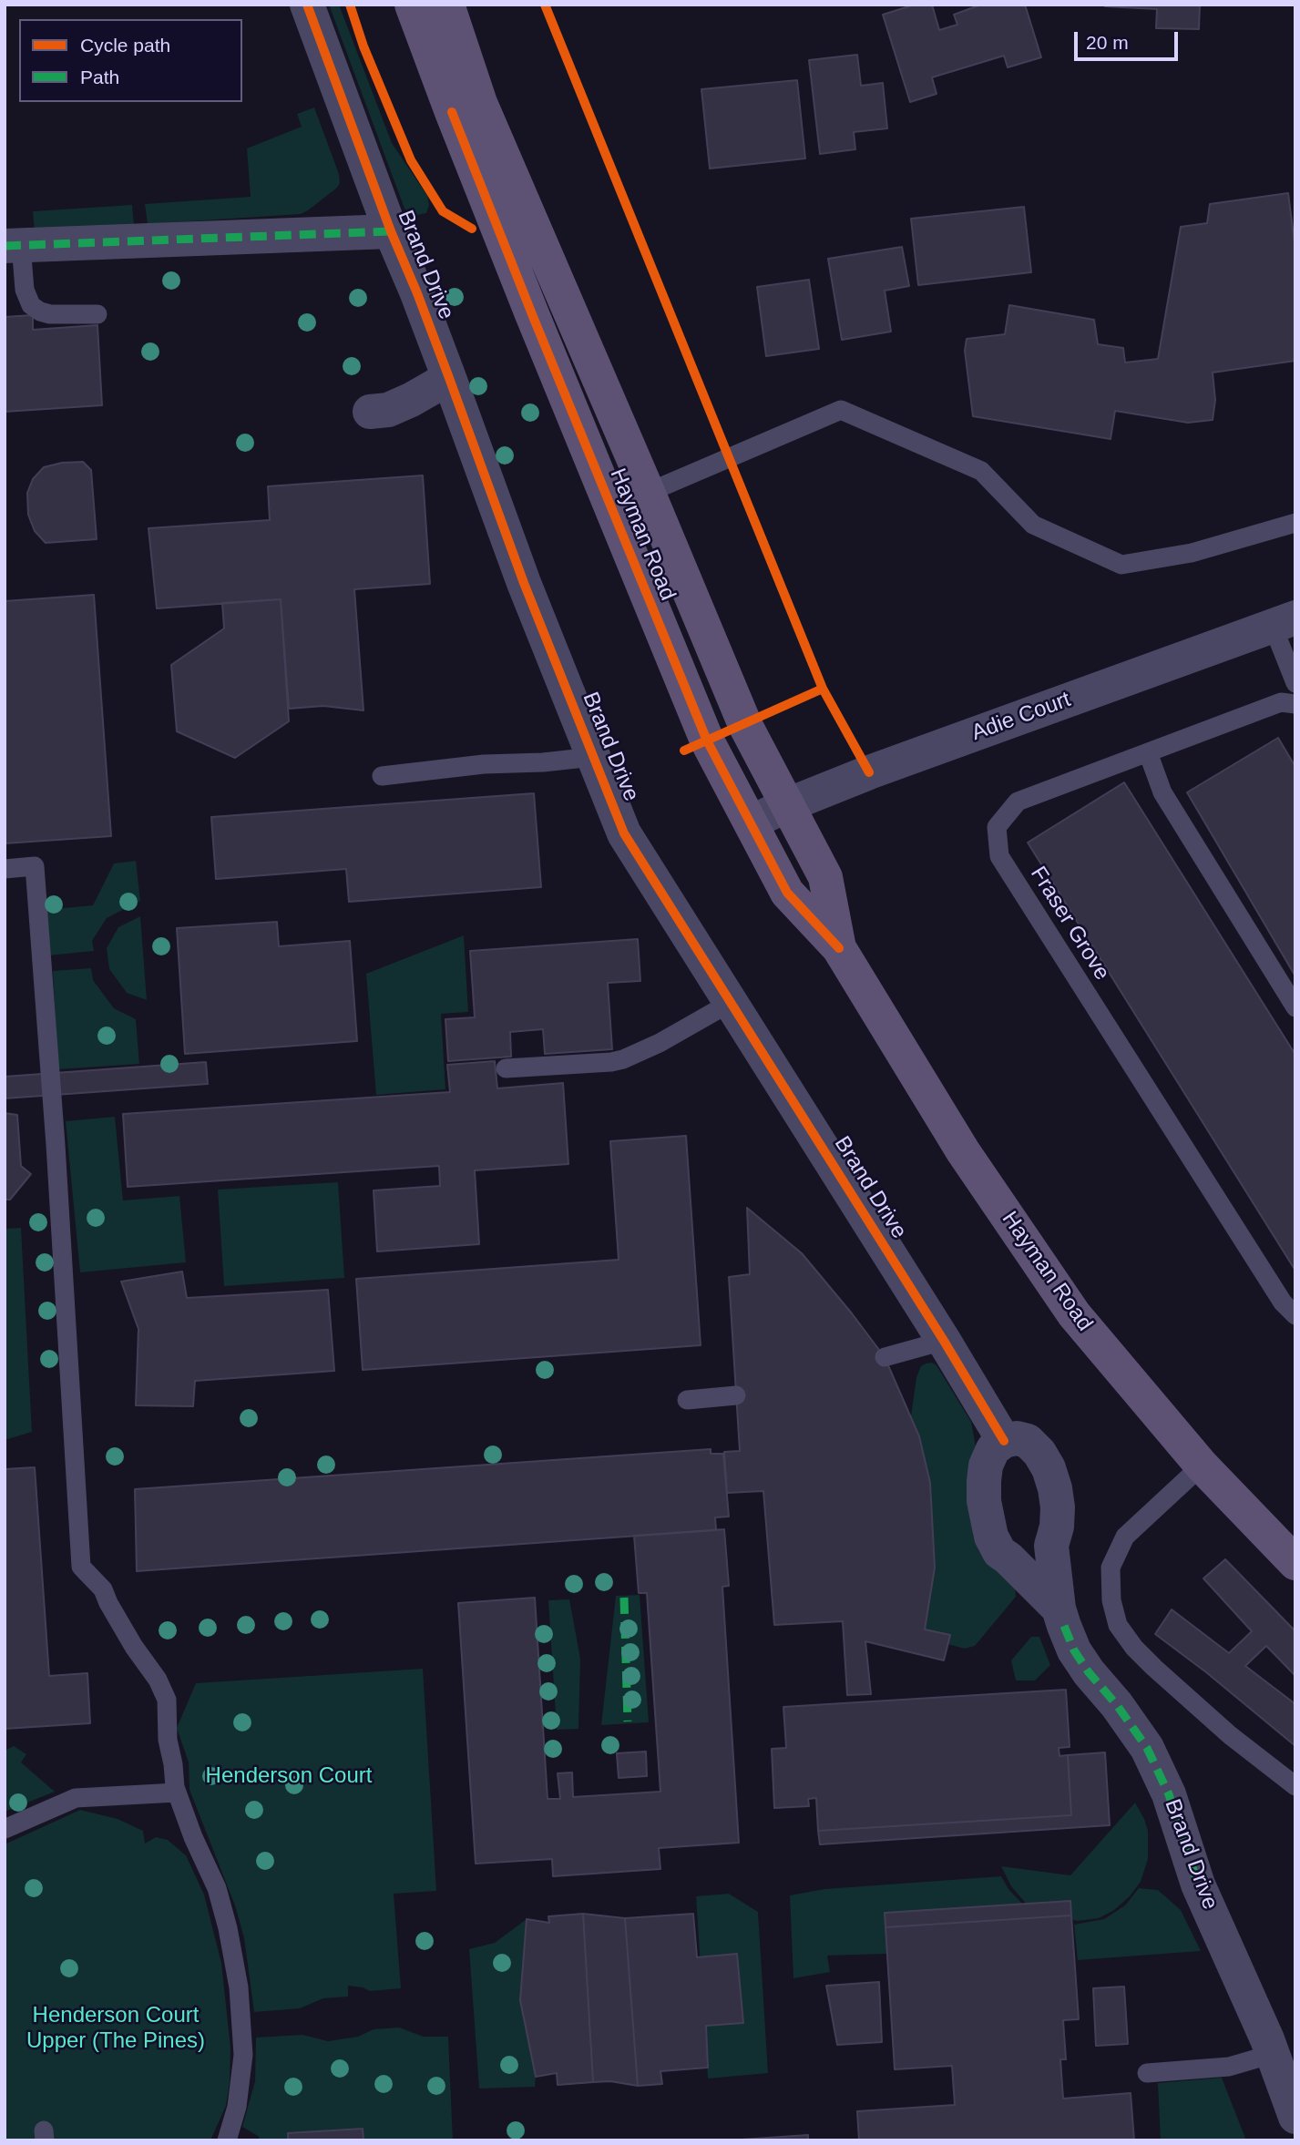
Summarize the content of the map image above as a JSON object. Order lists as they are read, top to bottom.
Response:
{
  "streets": {
    "main road": ["Hayman Road"],
    "street": ["Brand Drive", "Adie Court"],
    "lane": ["Fraser Grove"]
  },
  "crossings": [
    ["Hayman Road", "Adie Court"]
  ],
  "parks": ["Henderson Court", "Henderson Court Upper (The Pines)"],
  "legend": ["Cycle path", "Path"],
  "scale_bar": "20 m"
}
